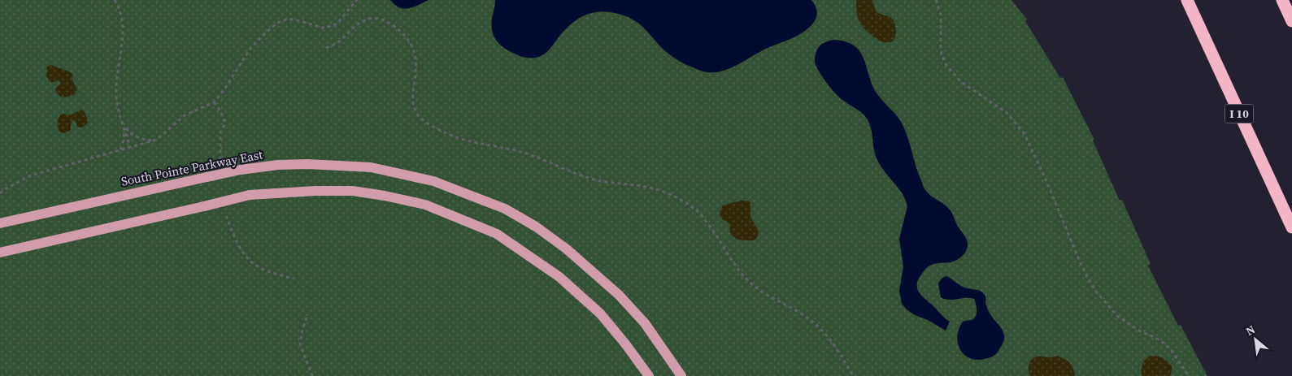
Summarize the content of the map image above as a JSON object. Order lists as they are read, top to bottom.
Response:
{
  "streets": {
    "highway": ["I 10"],
    "main road": ["South Pointe Parkway East"]
  },
  "north": "top left"
}
